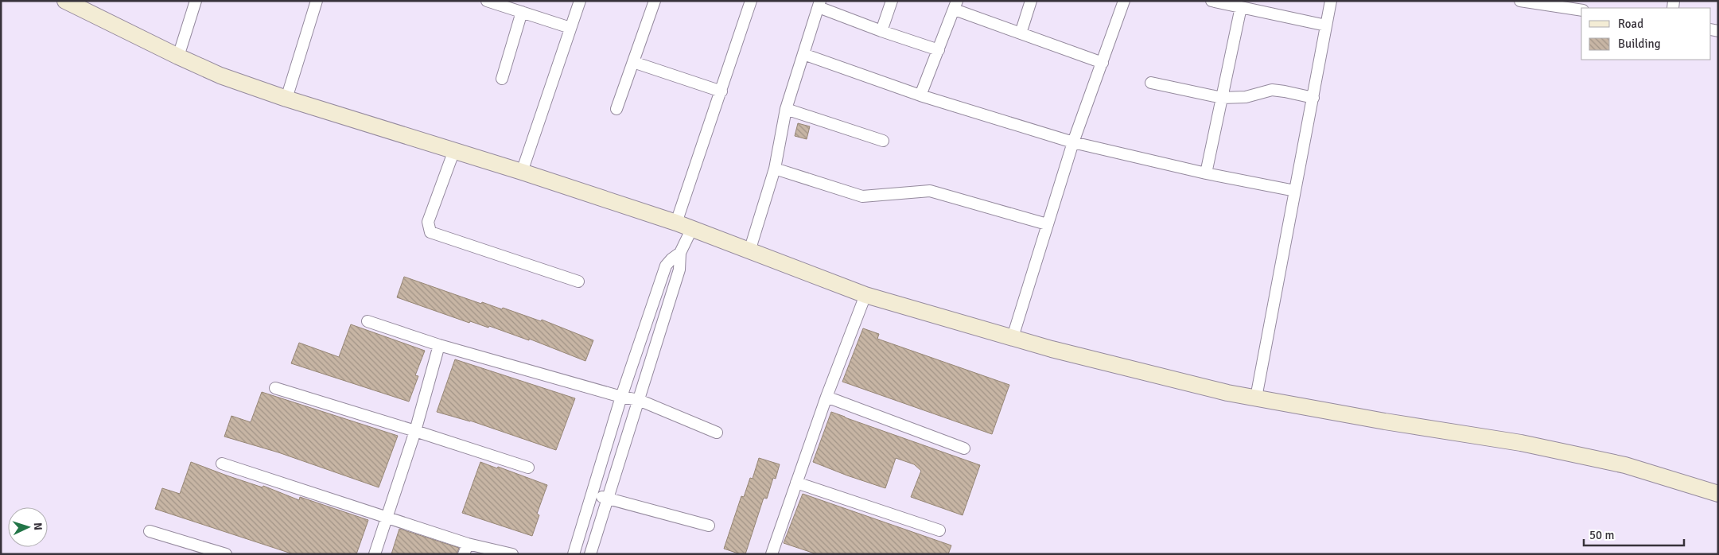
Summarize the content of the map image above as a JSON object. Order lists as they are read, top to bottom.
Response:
{
  "legend": ["Road", "Building"],
  "scale_bar": "50 m",
  "north": "right"
}
